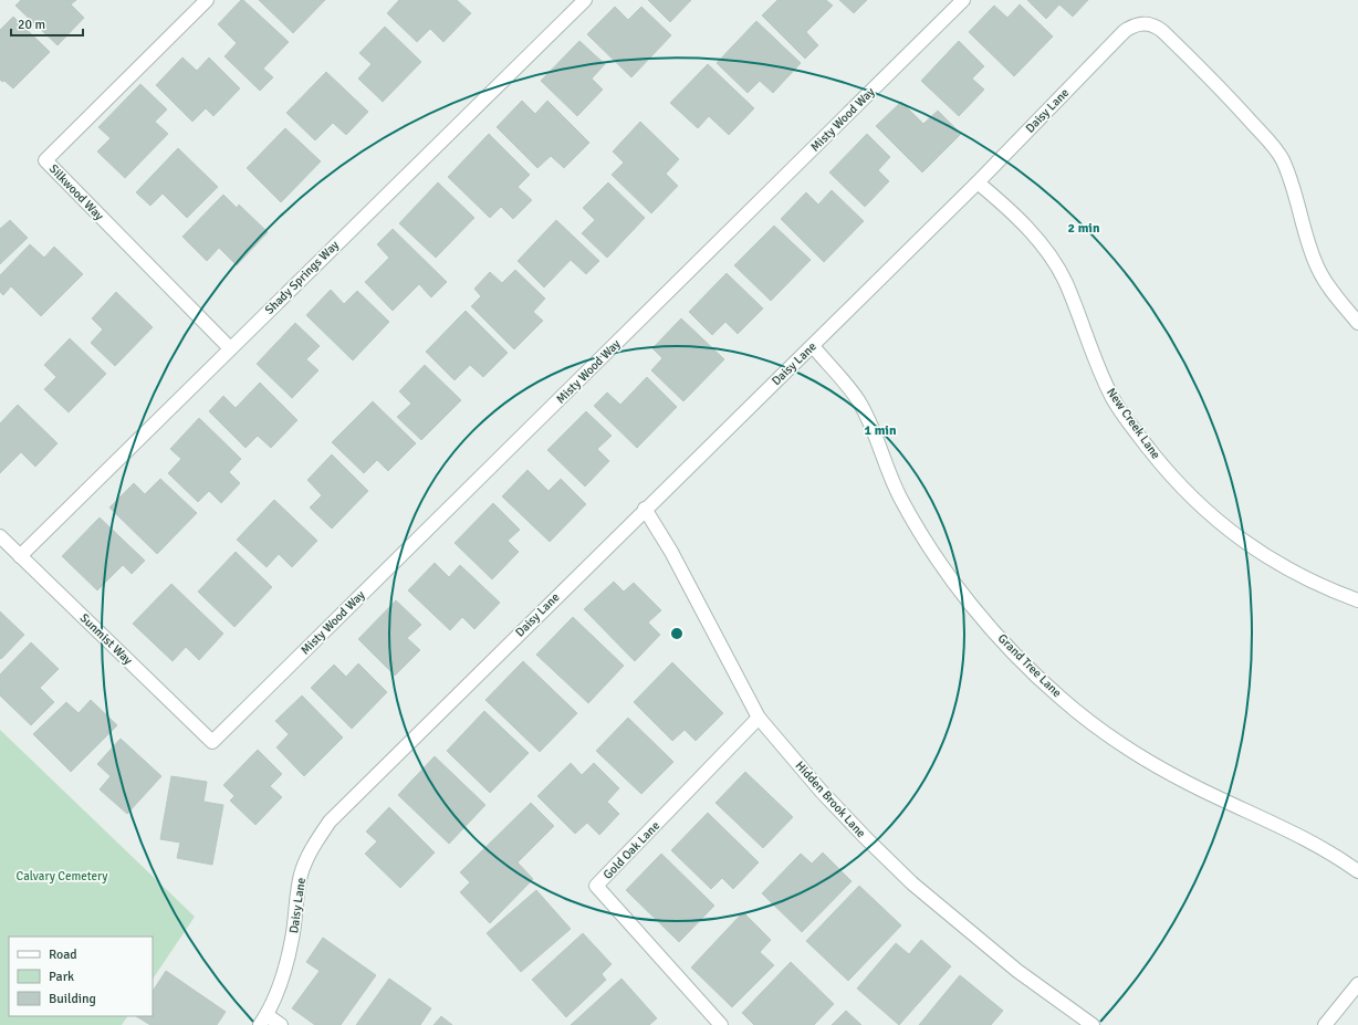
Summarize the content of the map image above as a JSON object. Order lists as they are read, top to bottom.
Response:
{
  "streets": {
    "street": [
      "Daisy Lane",
      "Misty Wood Way",
      "Silkwood Way",
      "Shady Springs Way",
      "New Creek Lane",
      "Sunmist Way",
      "Grand Tree Lane",
      "Hidden Brook Lane",
      "Gold Oak Lane"
    ]
  },
  "crossings": [
    ["Daisy Lane", "New Creek Lane"],
    ["Daisy Lane", "Grand Tree Lane"],
    ["Daisy Lane", "Hidden Brook Lane"],
    ["Misty Wood Way", "Sunmist Way"],
    ["Silkwood Way", "Shady Springs Way"],
    ["Shady Springs Way", "Sunmist Way"],
    ["Hidden Brook Lane", "Gold Oak Lane"]
  ],
  "parks": ["Calvary Cemetery"],
  "legend": ["Road", "Park", "Building"],
  "scale_bar": "20 m",
  "rings": ["2 min", "1 min"]
}
